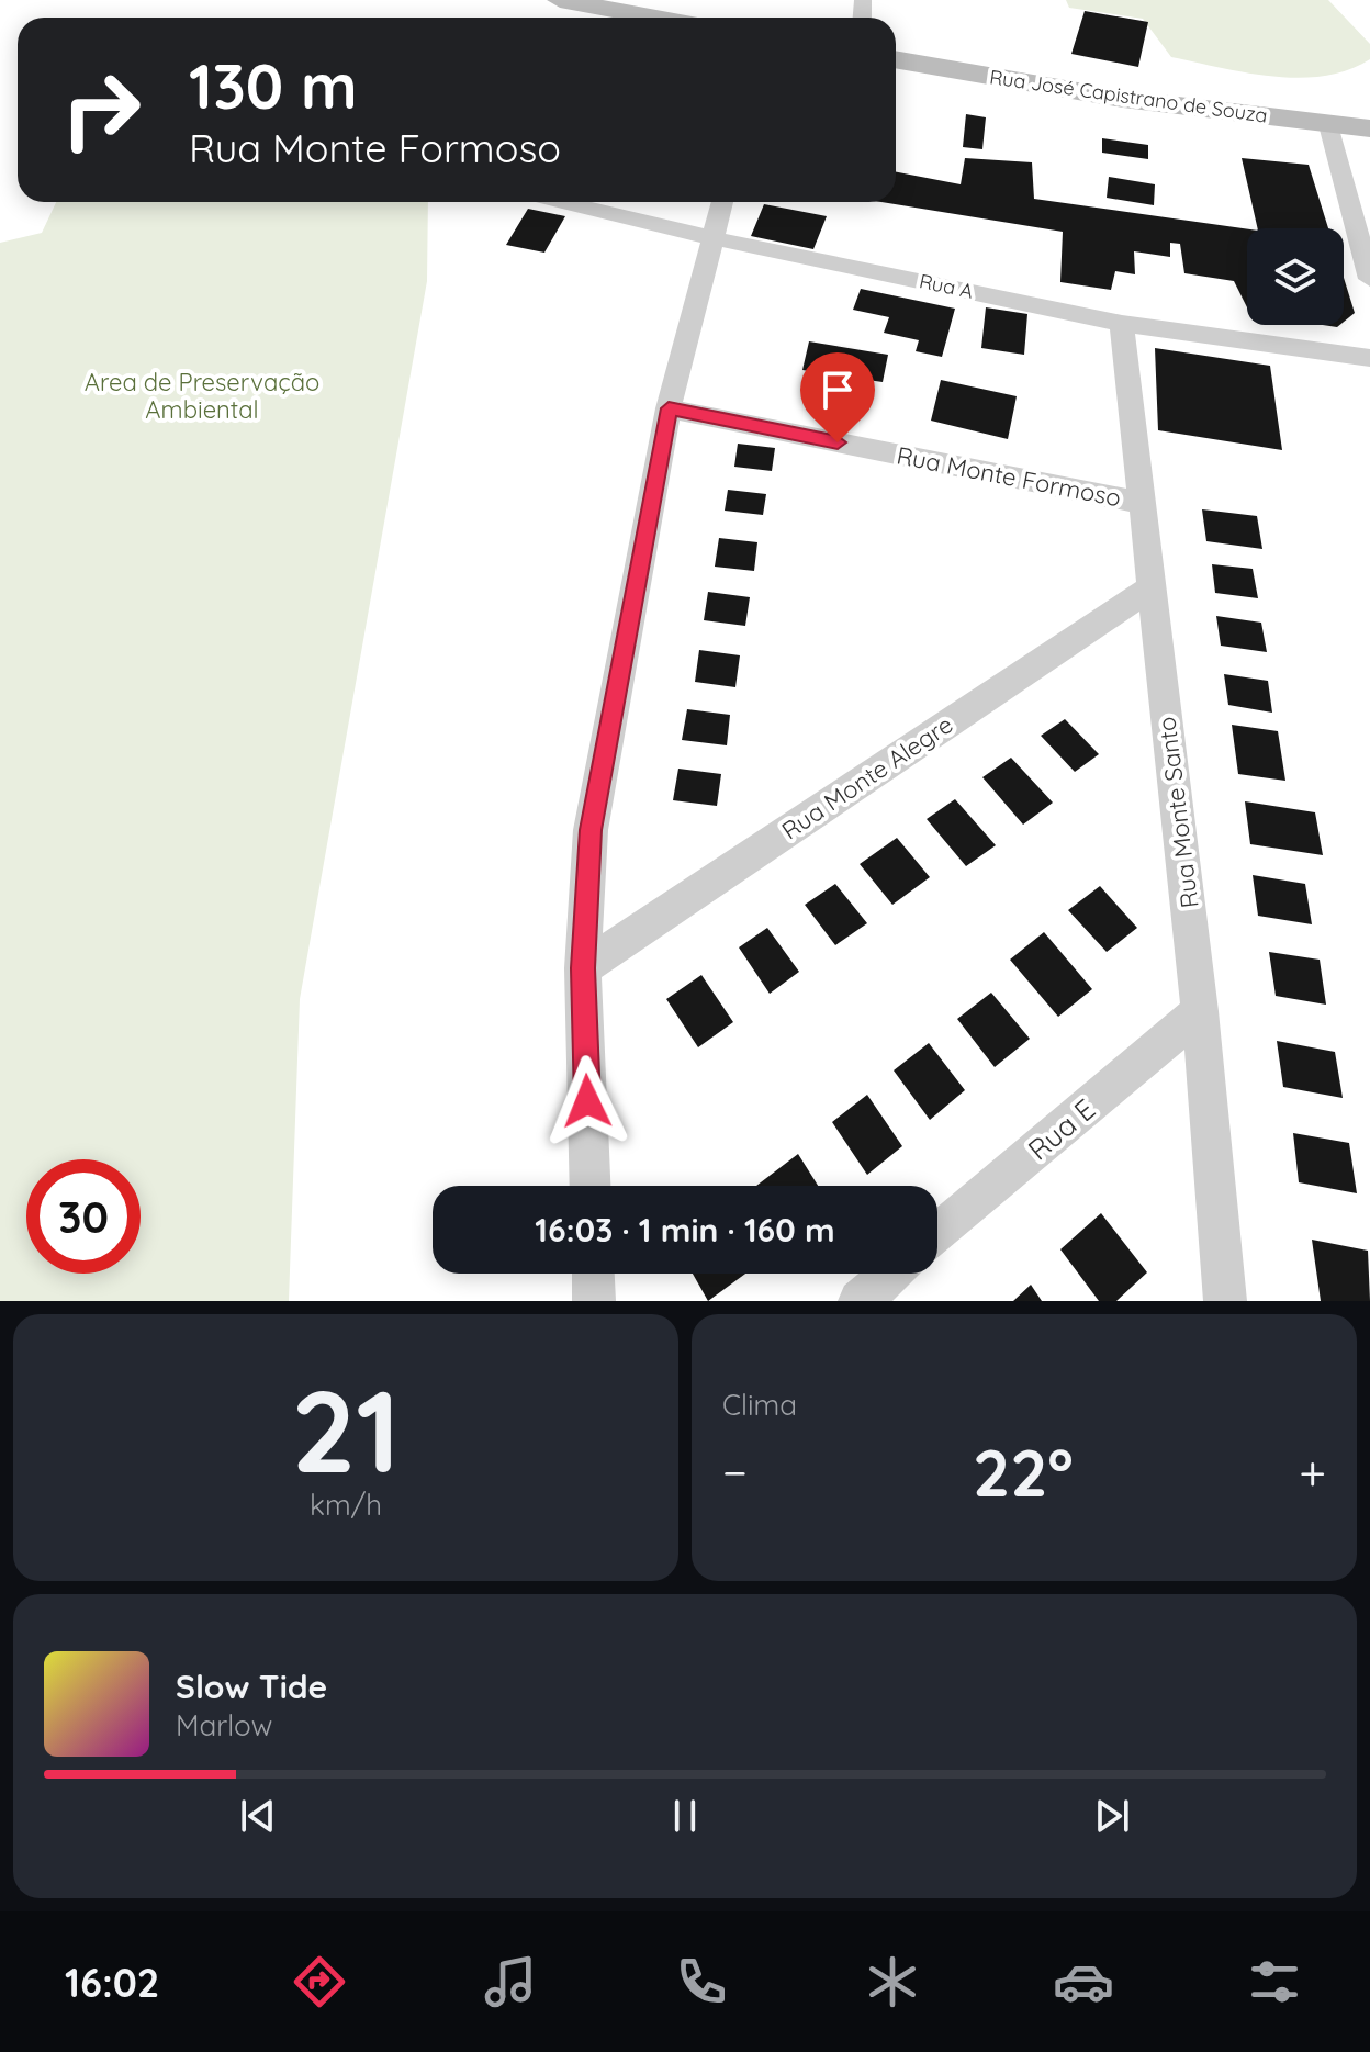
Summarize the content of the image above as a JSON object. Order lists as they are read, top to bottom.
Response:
{
  "streets": {
    "main road": ["Rua José Capistrano de Souza"],
    "street": [
      "Rua A",
      "Rua Monte Formoso",
      "Rua Monte Alegre",
      "Rua Monte Santo",
      "Rua E"
    ]
  },
  "crossings": [
    ["Rua A", "Rua Monte Santo"],
    ["Rua Monte Formoso", "Rua Monte Santo"],
    ["Rua Monte Alegre", "Rua Monte Santo"],
    ["Rua Monte Santo", "Rua E"]
  ],
  "parks": ["Area de Preservação Ambiental"],
  "page": {
    "turn": ["130 m", "Rua Monte Formoso"],
    "limit": "30",
    "trip": "16:03 · 1 min · 160 m",
    "tile": [
      ["21", "km/h"],
      "Clima"
    ],
    "heat": ["−", "22°", "+"],
    "song": ["Slow Tide", "Marlow"],
    "tabs": "16:02"
  }
}
